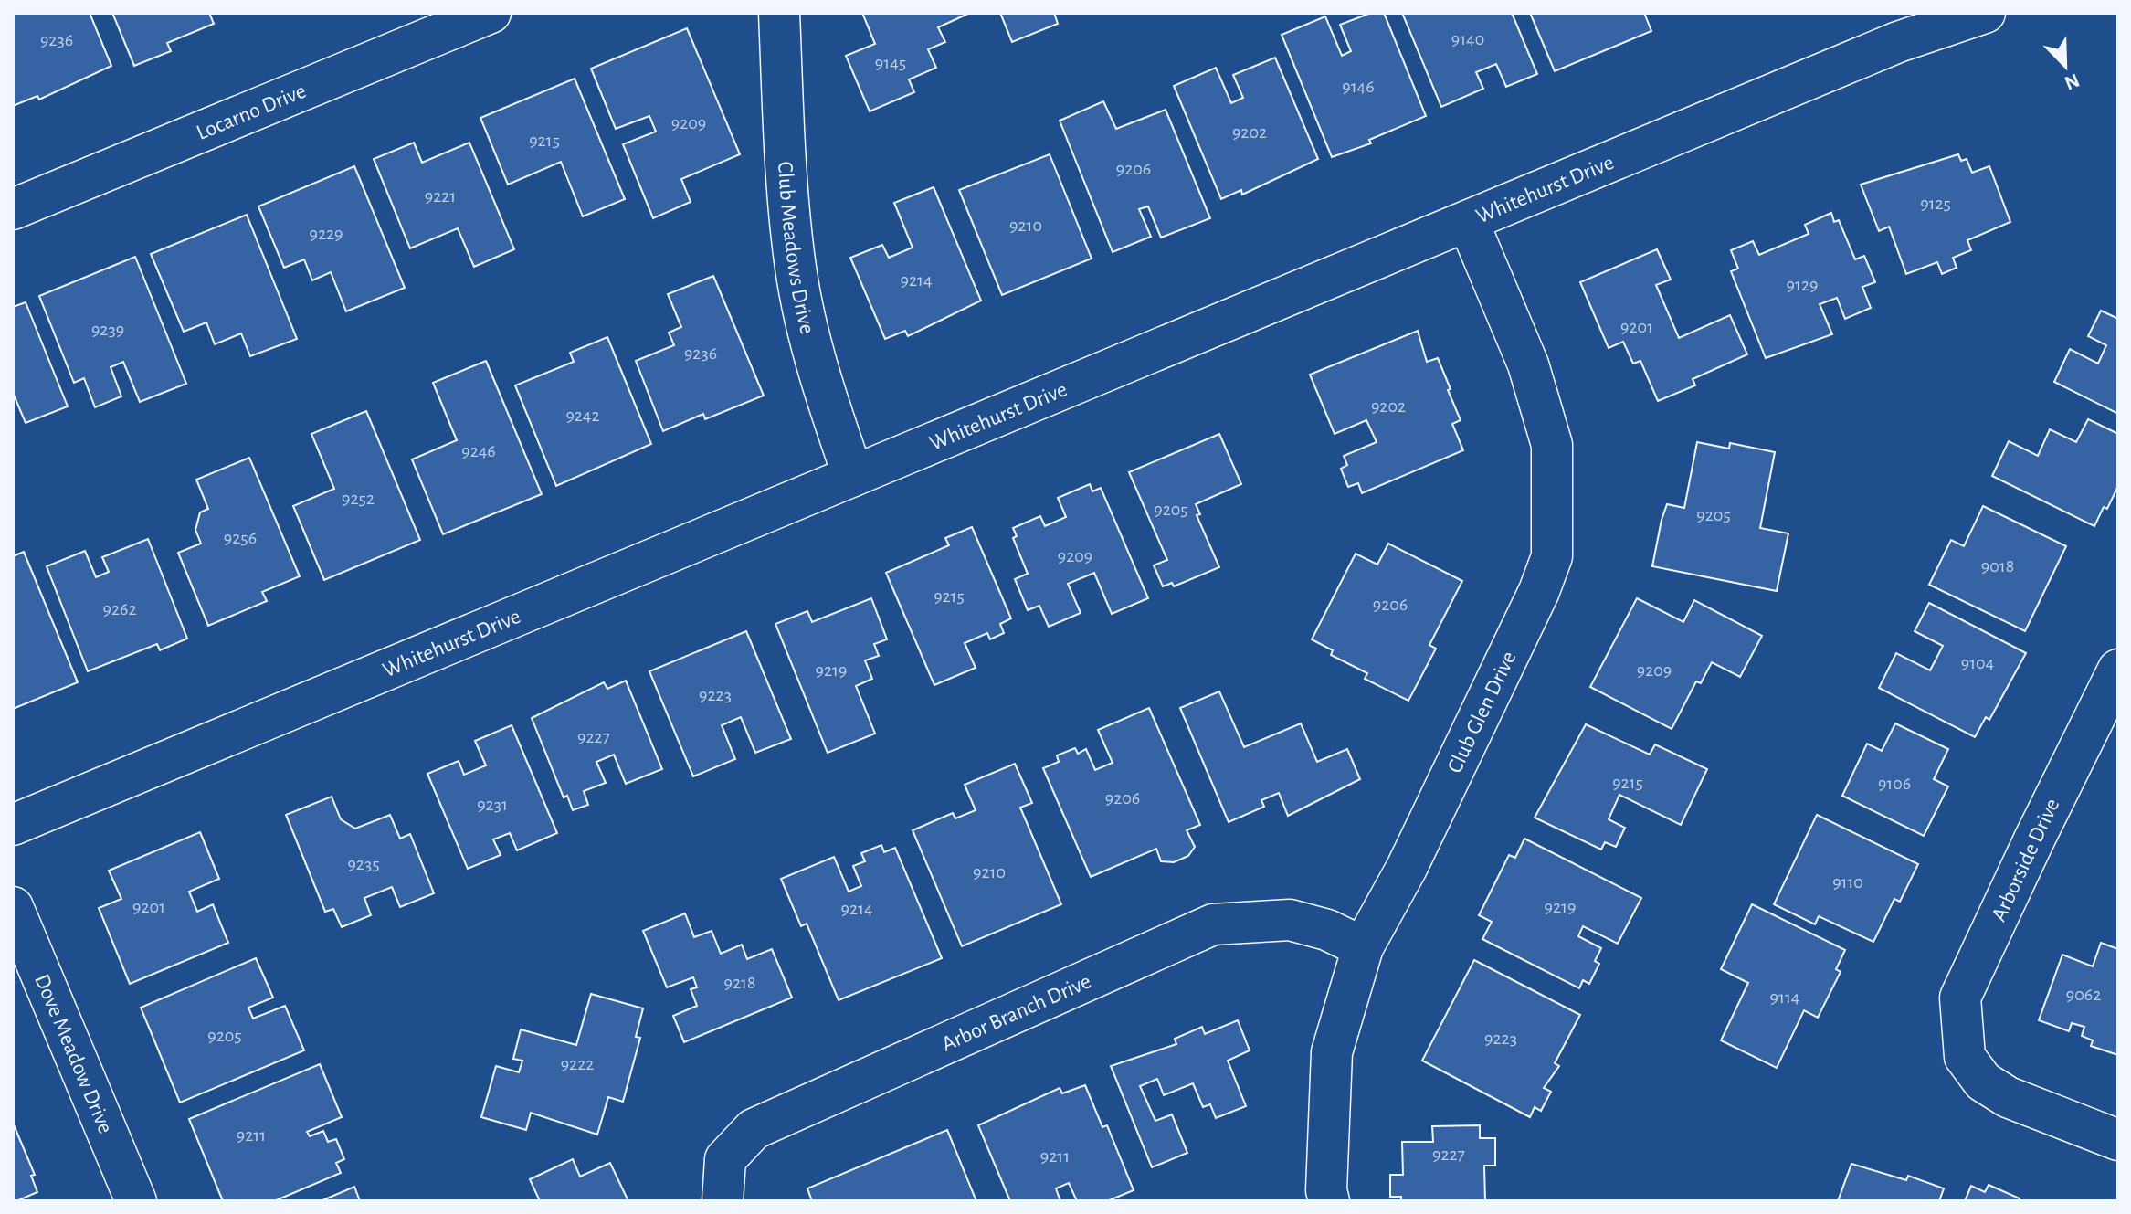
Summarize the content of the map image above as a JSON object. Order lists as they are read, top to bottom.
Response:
{
  "streets": {
    "street": [
      "Locarno Drive",
      "Whitehurst Drive",
      "Club Meadows Drive",
      "Club Glen Drive",
      "Arborside Drive",
      "Arbor Branch Drive",
      "Dove Meadow Drive"
    ]
  },
  "crossings": [
    ["Whitehurst Drive", "Club Meadows Drive"],
    ["Whitehurst Drive", "Club Glen Drive"],
    ["Club Glen Drive", "Arbor Branch Drive"]
  ],
  "house_numbers": [
    "9140",
    "9236",
    "9145",
    "9146",
    "9209",
    "9202",
    "9215",
    "9206",
    "9221",
    "9125",
    "9210",
    "9229",
    "9214",
    "9129",
    "9201",
    "9239",
    "9236",
    "9202",
    "9242",
    "9246",
    "9252",
    "9205",
    "9205",
    "9256",
    "9209",
    "9018",
    "9215",
    "9206",
    "9262",
    "9104",
    "9219",
    "9209",
    "9223",
    "9227",
    "9215",
    "9106",
    "9206",
    "9231",
    "9235",
    "9210",
    "9110",
    "9201",
    "9219",
    "9214",
    "9218",
    "9062",
    "9114",
    "9205",
    "9223",
    "9222",
    "9211",
    "9227",
    "9211"
  ],
  "north": "bottom right"
}
